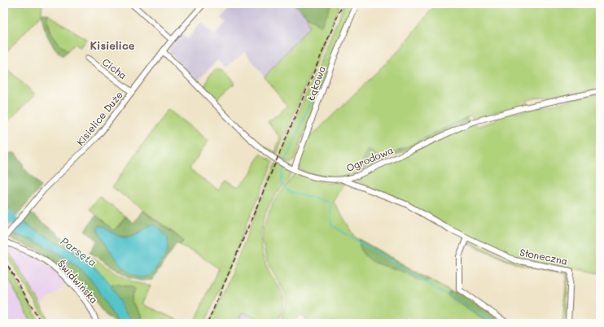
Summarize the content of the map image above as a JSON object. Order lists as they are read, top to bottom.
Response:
{
  "streets": {
    "street": [
      "Cicha",
      "Łąkowa",
      "Kisielice Duże",
      "Ogrodowa",
      "Słoneczna",
      "Świdwińska"
    ]
  },
  "crossings": [
    ["Cicha", "Kisielice Duże"],
    ["Łąkowa", "Ogrodowa"],
    ["Kisielice Duże", "Ogrodowa"],
    ["Ogrodowa", "Słoneczna"]
  ],
  "districts": ["Kisielice"],
  "water": ["Parsęta"]
}
